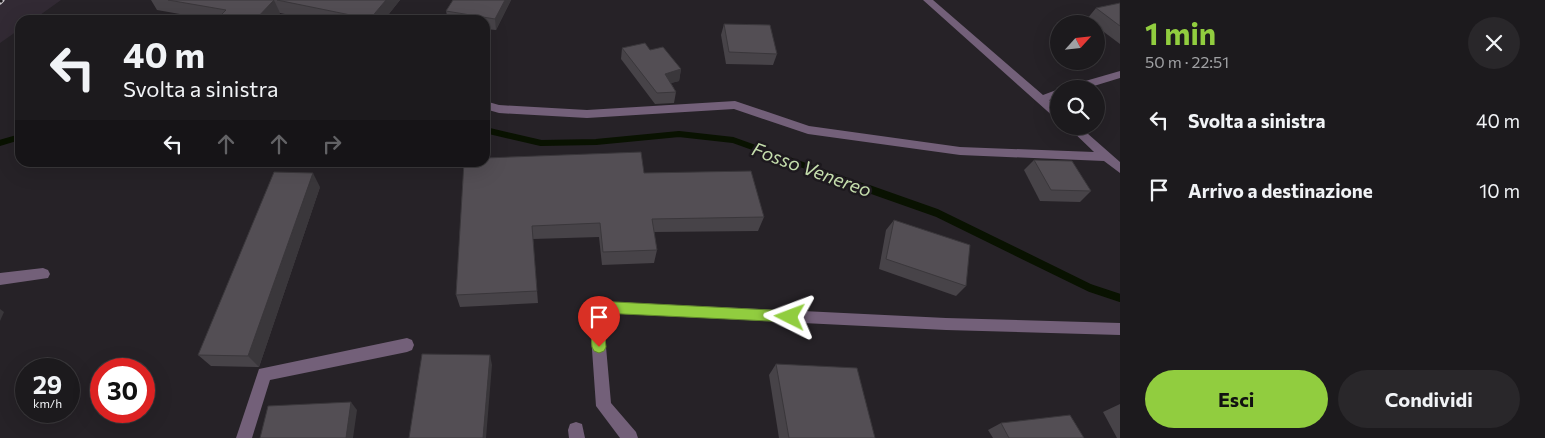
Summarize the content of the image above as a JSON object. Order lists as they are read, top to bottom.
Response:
{
  "water": ["Fosso Venereo"],
  "north": "top right",
  "page": {
    "heading": ["1 min", "50 m · 22:51"],
    "turn": ["40 m", "Svolta a sinistra"],
    "list": [
      {
        "name": "Svolta a sinistra",
        "value": "40 m"
      },
      {
        "name": "Arrivo a destinazione",
        "value": "10 m"
      }
    ],
    "speed": "29 km/h",
    "limit": "30",
    "buttons": ["Esci", "Condividi"]
  }
}
